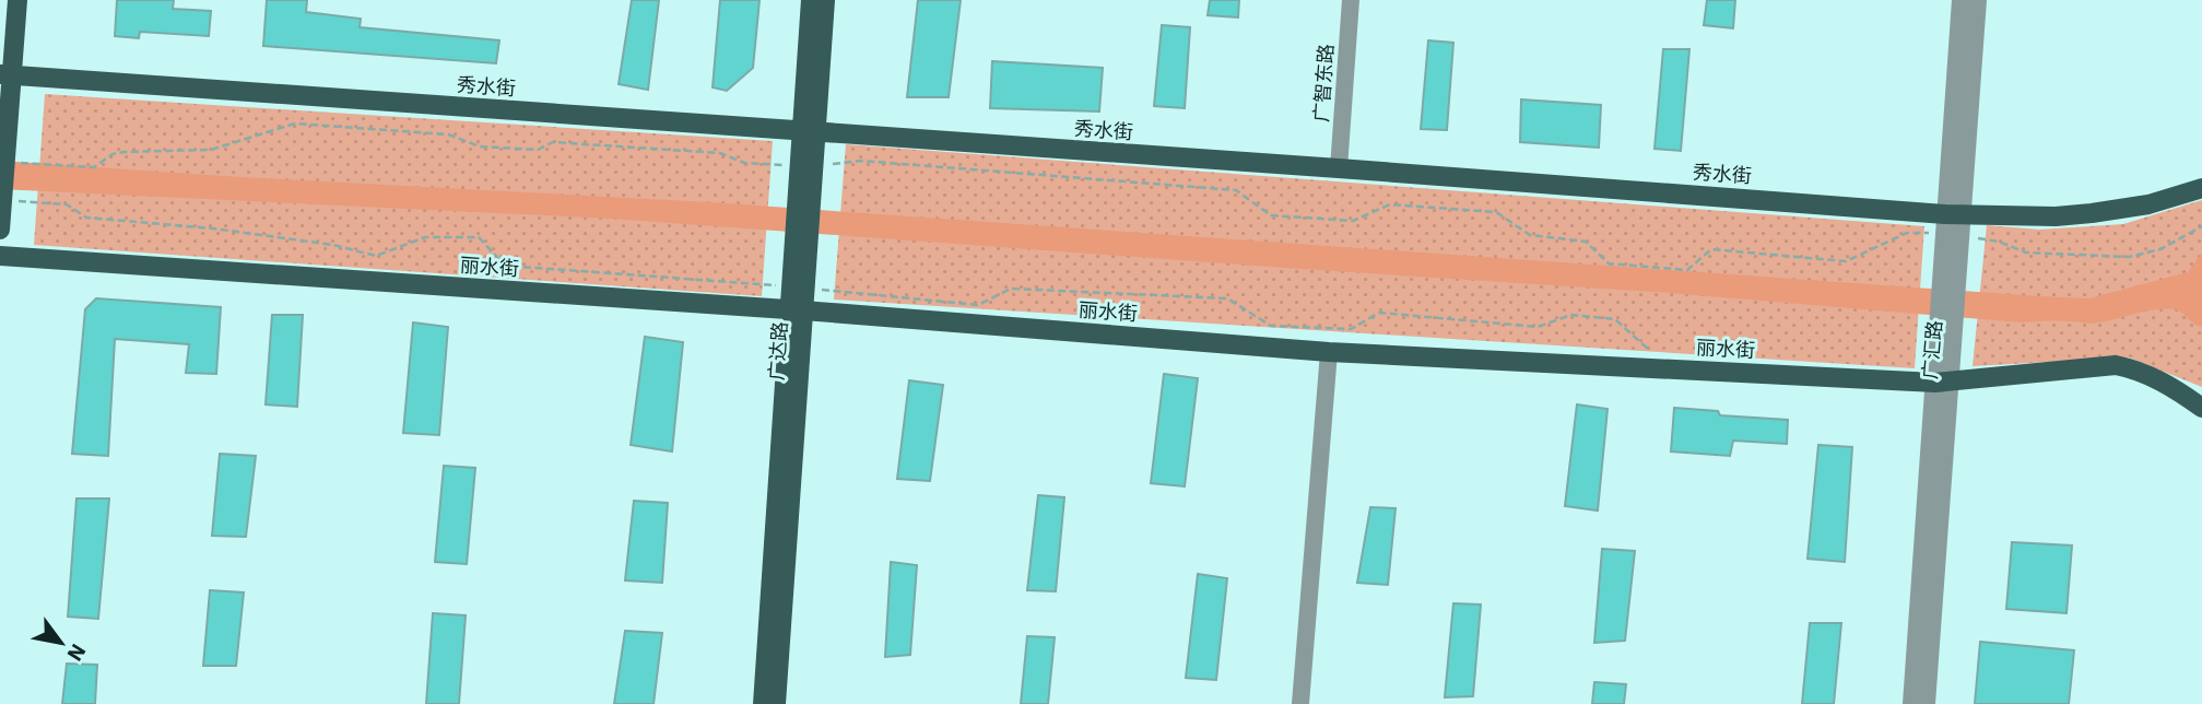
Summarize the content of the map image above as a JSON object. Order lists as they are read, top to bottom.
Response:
{
  "streets": {
    "main road": ["秀水街", "丽水街", "广达路"],
    "street": ["广智东路", "广汇路"]
  },
  "crossings": [
    ["广智东路", "秀水街"],
    ["秀水街", "广汇路"],
    ["秀水街", "广达路"],
    ["丽水街", "广汇路"],
    ["丽水街", "广达路"]
  ],
  "north": "bottom right"
}
